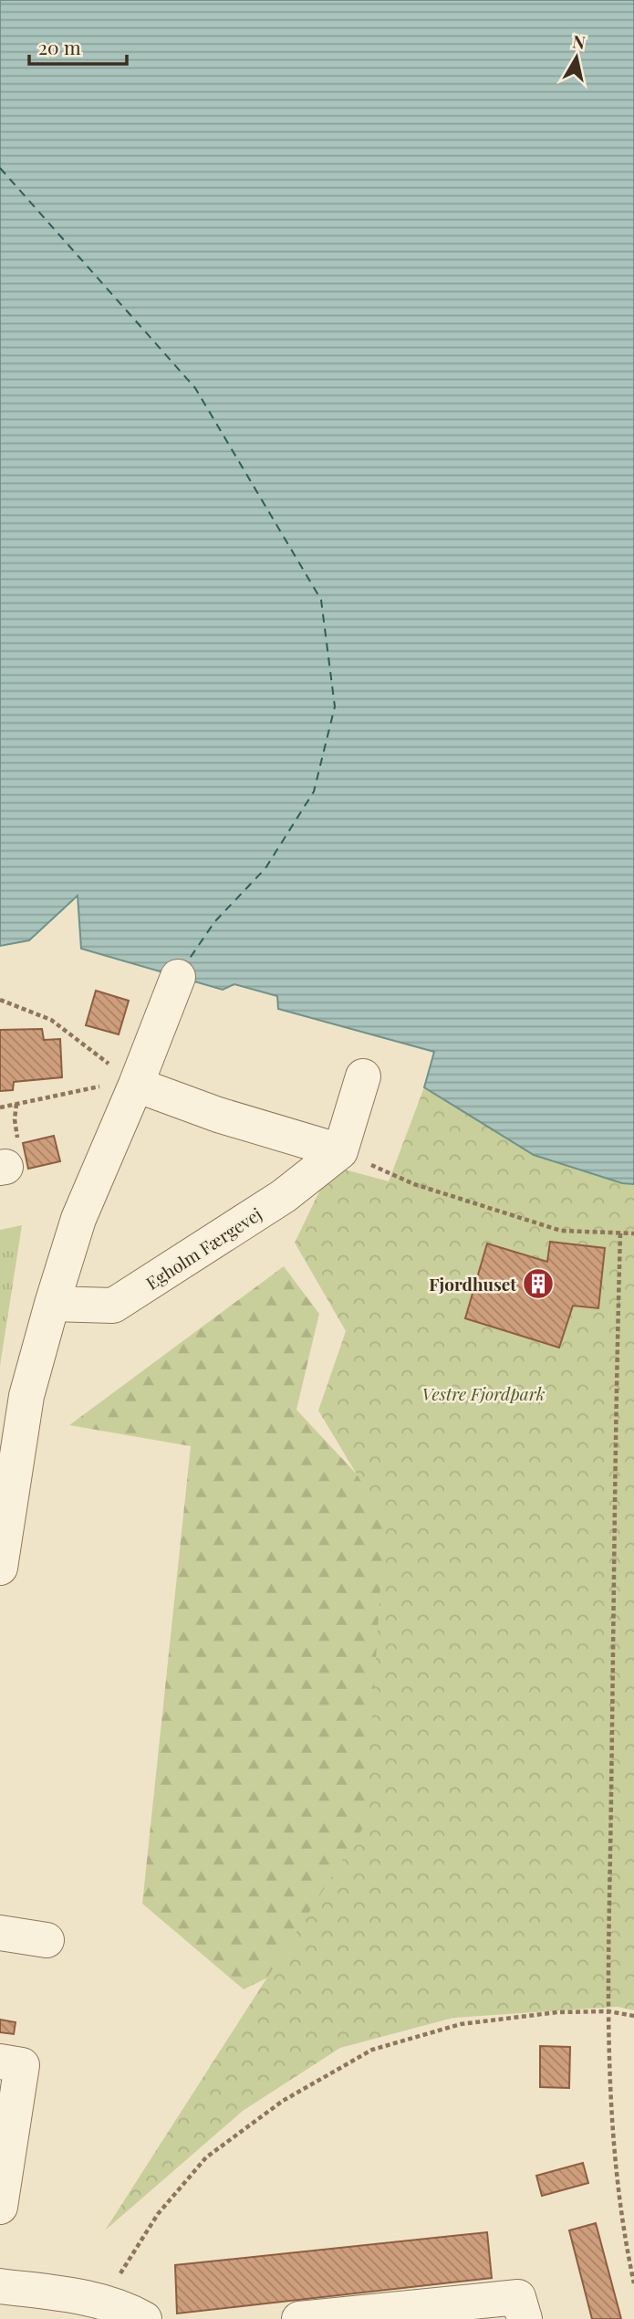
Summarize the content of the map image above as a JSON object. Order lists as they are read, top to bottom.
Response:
{
  "streets": {
    "street": ["Egholm Færgevej"]
  },
  "parks": ["Vestre Fjordpark"],
  "places": {
    "building": ["Fjordhuset"]
  },
  "scale_bar": "20 m",
  "north": "top"
}
